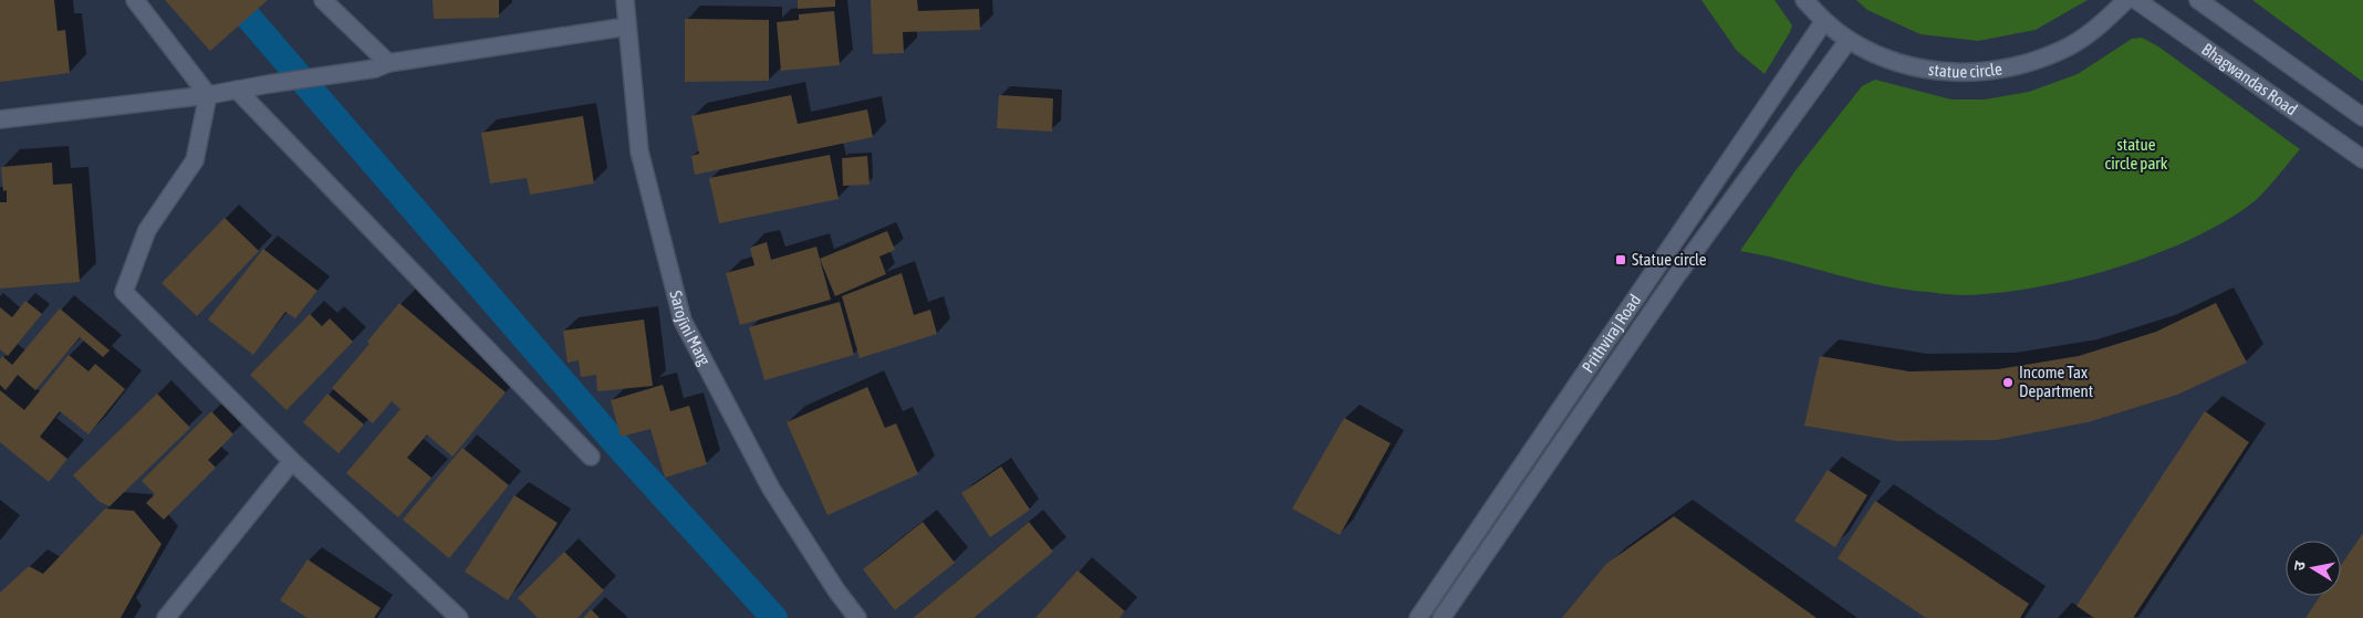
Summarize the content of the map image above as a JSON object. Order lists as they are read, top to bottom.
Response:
{
  "streets": {
    "street": [
      "statue circle",
      "Bhagwandas Road",
      "Sarojini Marg",
      "Prithviraj Road"
    ]
  },
  "crossings": [
    ["statue circle", "Prithviraj Road"]
  ],
  "parks": ["statue circle park"],
  "places": {
    "transit": ["Statue circle"],
    "other": ["Income Tax Department"]
  },
  "north": "left"
}
